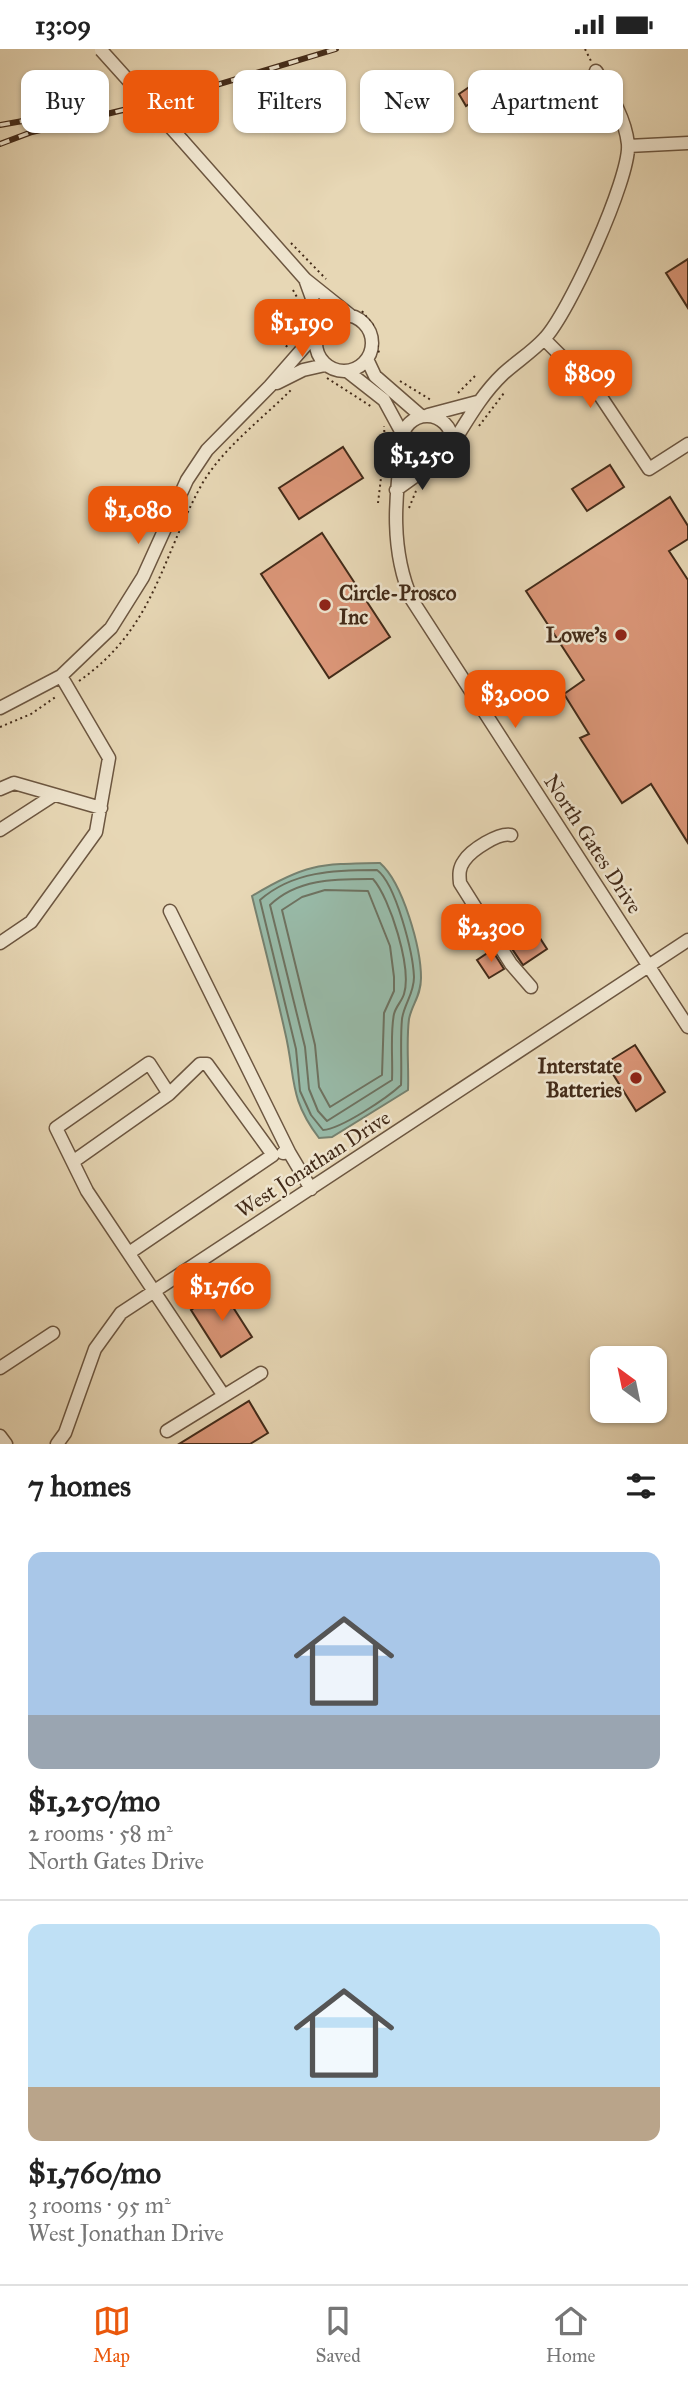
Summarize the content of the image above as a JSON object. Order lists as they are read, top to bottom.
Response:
{
  "streets": {
    "street": ["North Gates Drive", "West Jonathan Drive"]
  },
  "crossings": [
    ["North Gates Drive", "West Jonathan Drive"]
  ],
  "places": ["Circle-Prosco Inc", "Lowe's", "Interstate Batteries"],
  "north": "top left",
  "page": {
    "status": "13:09",
    "chip": [
      "Buy",
      "Rent",
      "Filters",
      "New",
      "Apartment"
    ],
    "price": [
      "$1,190",
      "$809",
      "$1,250",
      "$1,080",
      "$3,000",
      "$2,300",
      "$1,760"
    ],
    "heading": "7 homes",
    "list": [
      {
        "name": "$1,250/mo",
        "note": "2 rooms · 58 m² · North Gates Drive"
      },
      {
        "name": "$1,760/mo",
        "note": "3 rooms · 95 m² · West Jonathan Drive"
      }
    ],
    "tabs": ["Map", "Saved", "Home"]
  }
}
